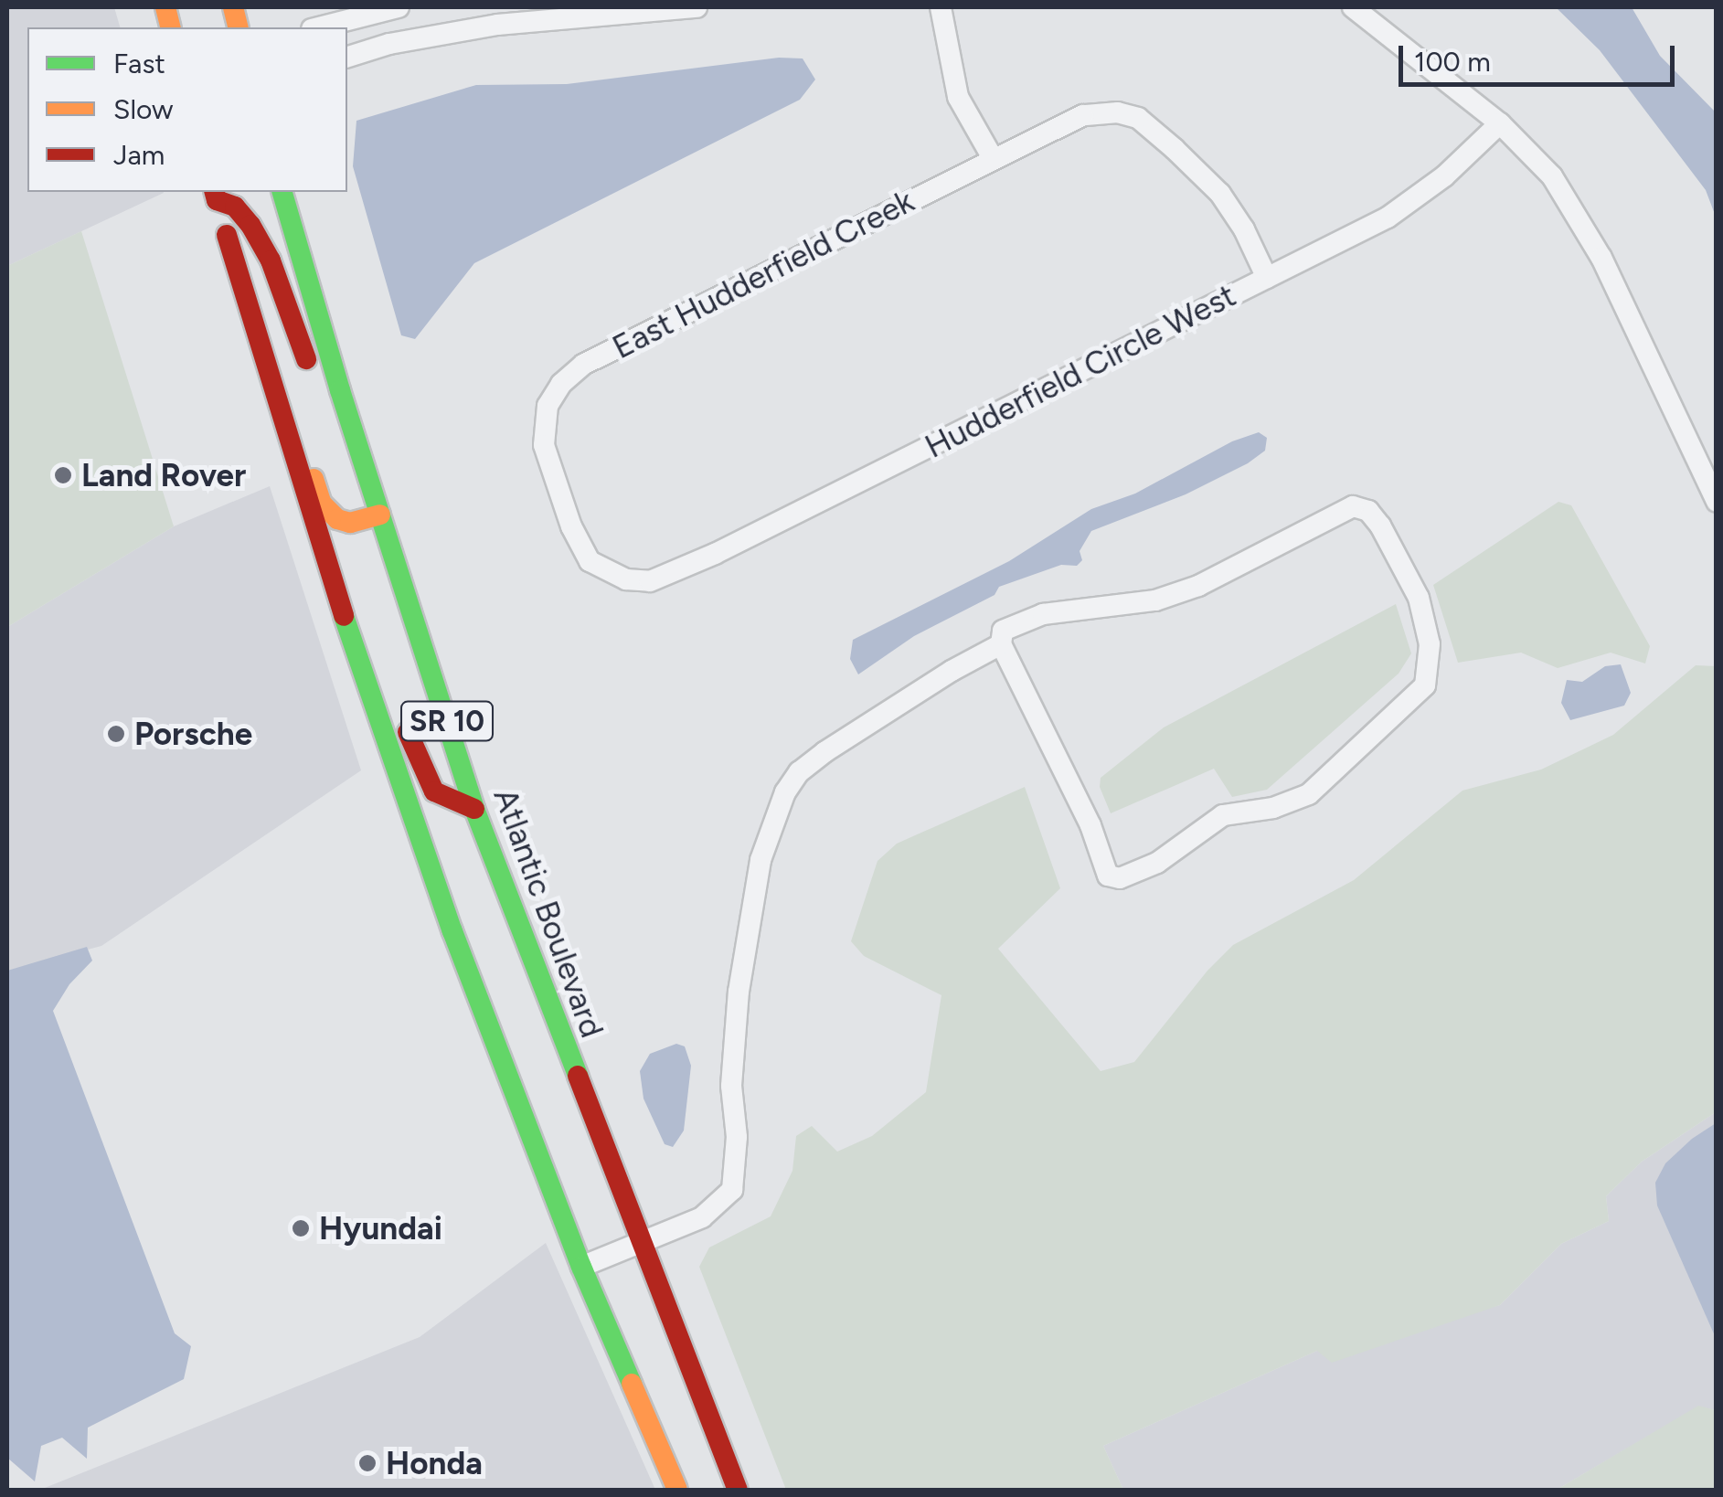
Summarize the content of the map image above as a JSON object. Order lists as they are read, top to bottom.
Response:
{
  "streets": {
    "highway": ["SR 10", "Atlantic Boulevard"],
    "street": ["East Hudderfield Creek", "Hudderfield Circle West"]
  },
  "crossings": [
    ["East Hudderfield Creek", "Hudderfield Circle West"]
  ],
  "places": [
    "Land Rover",
    "Porsche",
    "Hyundai",
    "Honda"
  ],
  "legend": ["Fast", "Slow", "Jam"],
  "scale_bar": "100 m"
}
